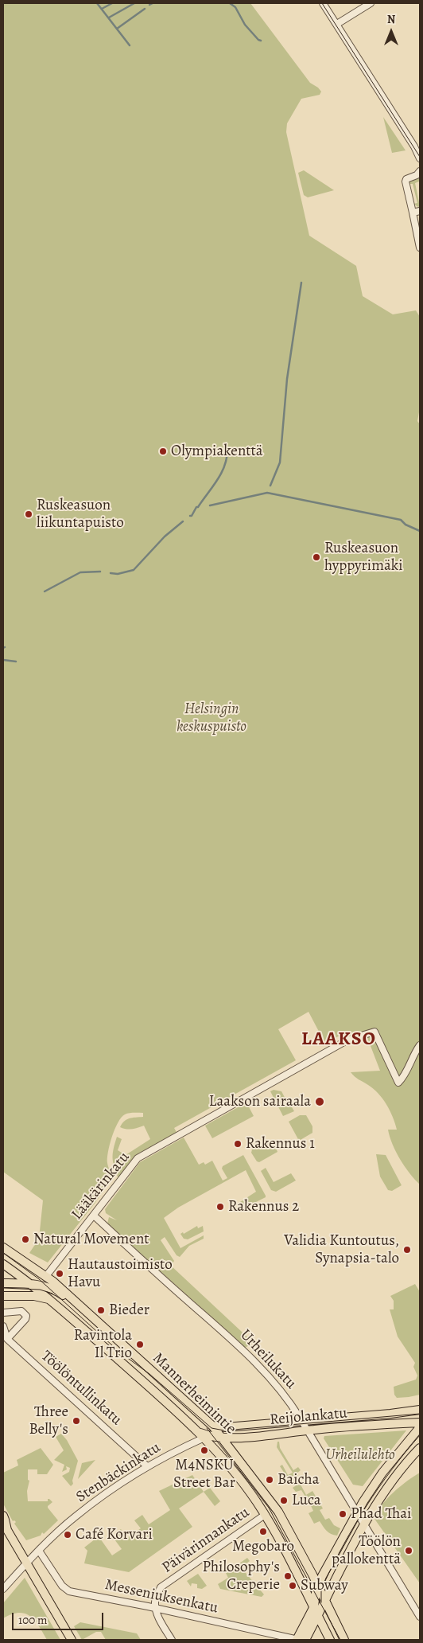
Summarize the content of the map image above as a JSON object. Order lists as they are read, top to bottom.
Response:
{
  "streets": {
    "main road": ["Mannerheimintie", "Reijolankatu"],
    "street": [
      "Lääkärinkatu",
      "Urheilukatu",
      "Töölöntullinkatu",
      "Stenbäckinkatu",
      "Päivärinnankatu",
      "Messeniuksenkatu"
    ]
  },
  "crossings": [
    ["Lääkärinkatu", "Urheilukatu"],
    ["Lääkärinkatu", "Mannerheimintie"],
    ["Urheilukatu", "Reijolankatu"],
    ["Töölöntullinkatu", "Stenbäckinkatu"],
    ["Mannerheimintie", "Reijolankatu"],
    ["Mannerheimintie", "Stenbäckinkatu"],
    ["Mannerheimintie", "Päivärinnankatu"],
    ["Reijolankatu", "Stenbäckinkatu"],
    ["Stenbäckinkatu", "Messeniuksenkatu"],
    ["Päivärinnankatu", "Messeniuksenkatu"]
  ],
  "districts": ["LAAKSO"],
  "parks": ["Helsingin keskuspuisto", "Urheilulehto"],
  "places": [
    "Olympiakenttä",
    "Ruskeasuon liikuntapuisto",
    "Ruskeasuon hyppyrimäki",
    "Laakson sairaala",
    "Rakennus 1",
    "Rakennus 2",
    "Natural Movement",
    "Validia Kuntoutus, Synapsia-talo",
    "Hautaustoimisto Havu",
    "Bieder",
    "Ravintola Il Trio",
    "Three Belly's",
    "M4NSKU Street Bar",
    "Baicha",
    "Luca",
    "Phad Thai",
    "Megobaro",
    "Café Korvari",
    "Töölön pallokenttä",
    "Philosophy's Creperie",
    "Subway"
  ],
  "scale_bar": "100 m",
  "north": "top"
}
